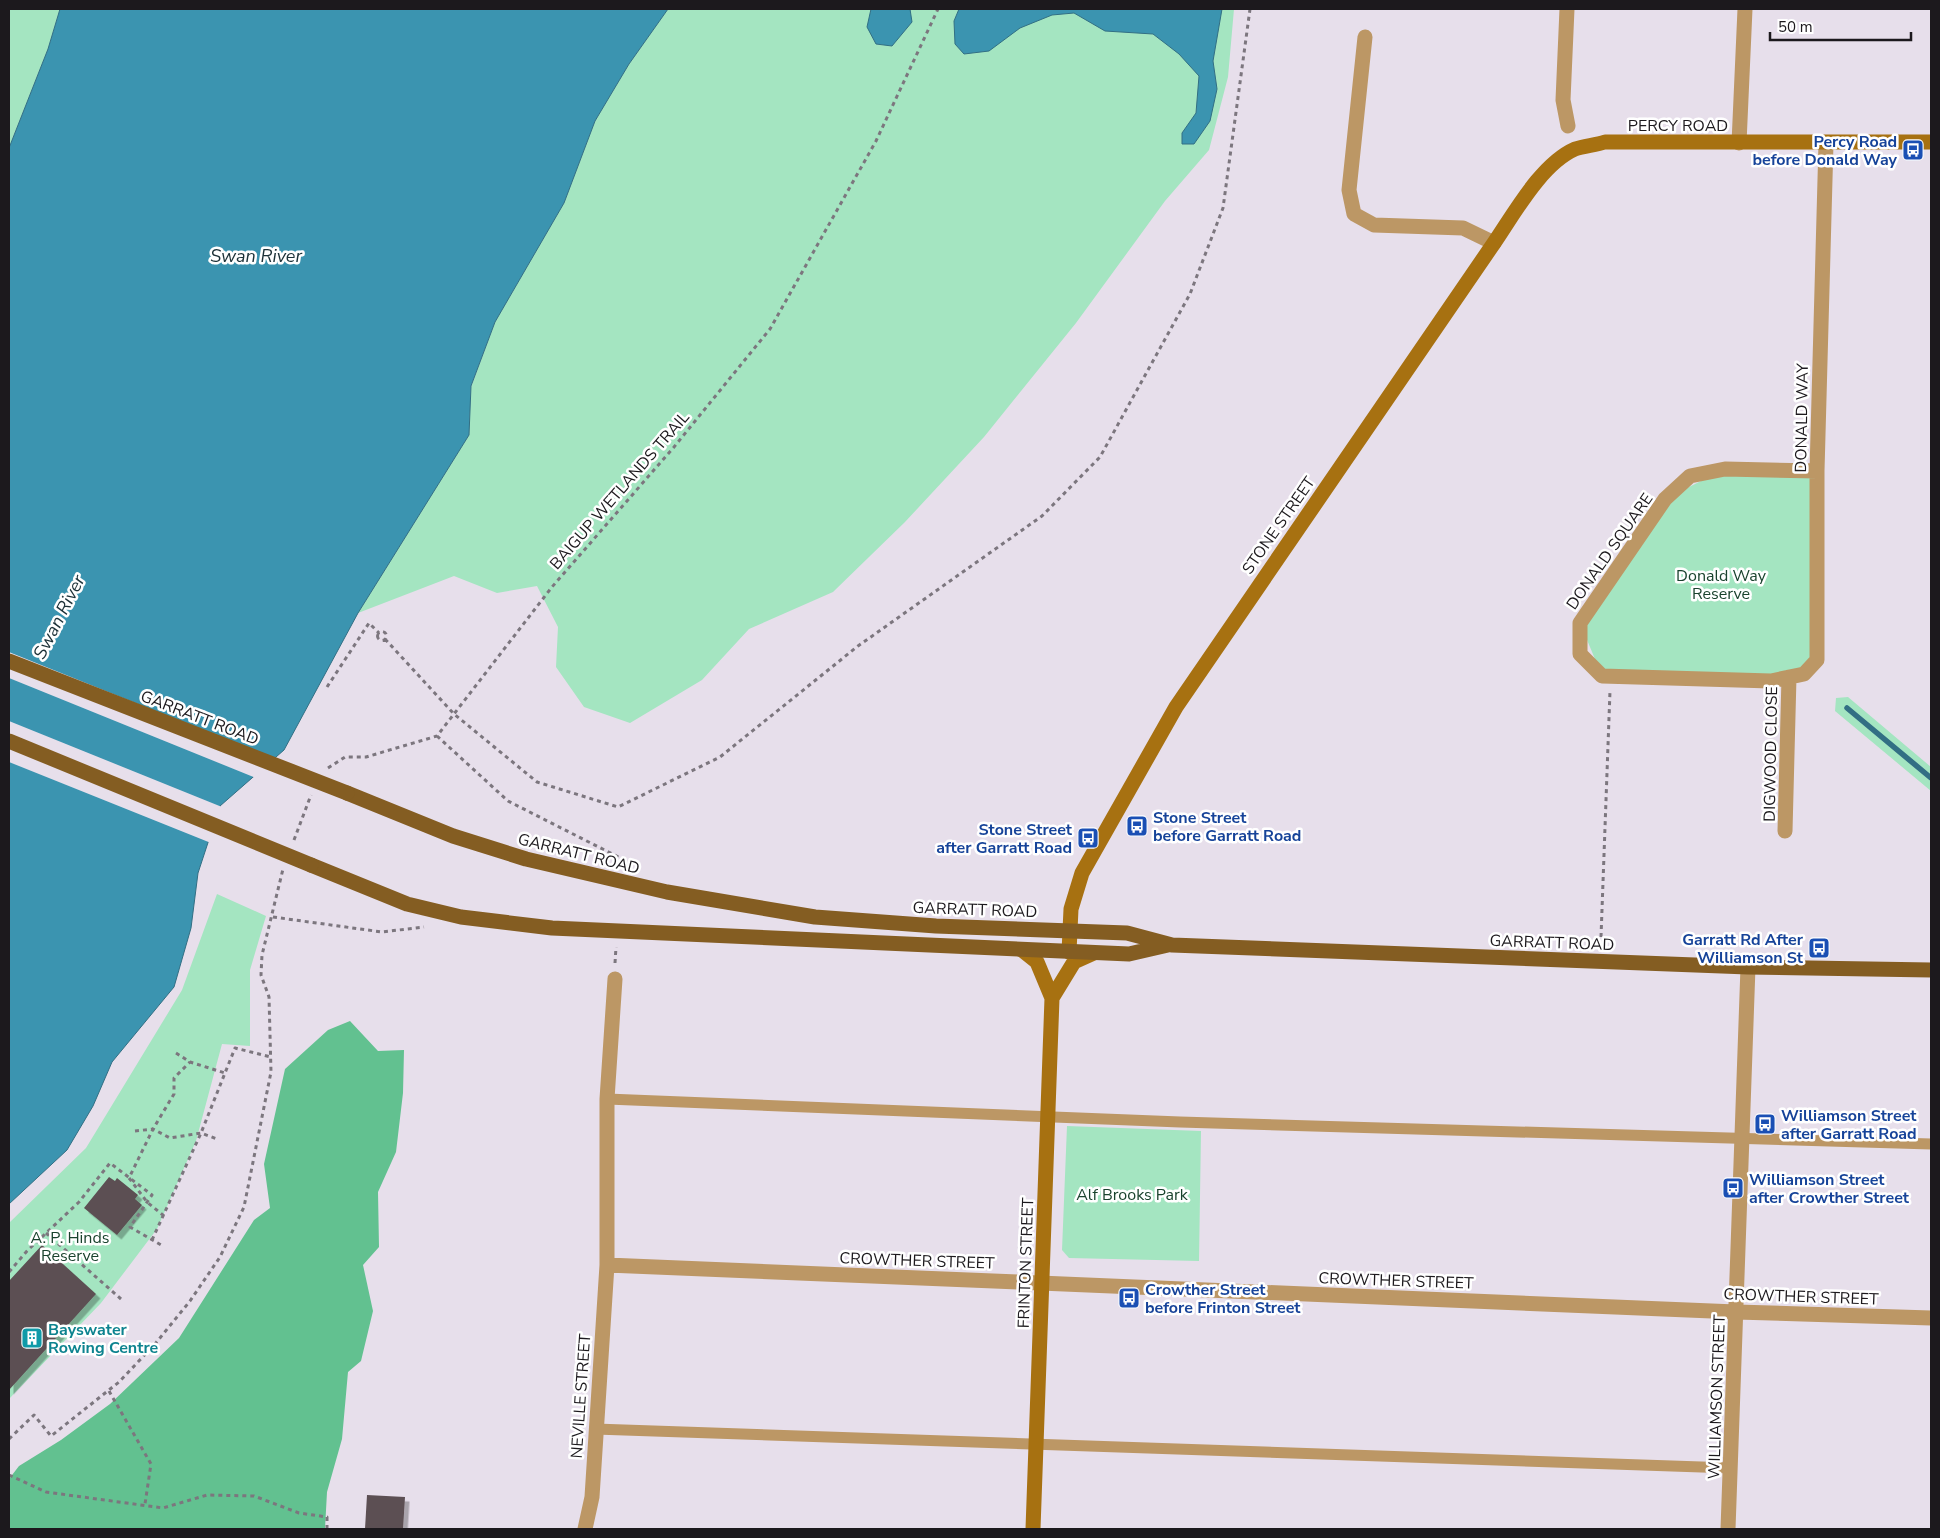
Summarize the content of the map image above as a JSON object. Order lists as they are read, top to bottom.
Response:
{
  "streets": {
    "main road": ["GARRATT ROAD"],
    "street": [
      "PERCY ROAD",
      "DONALD WAY",
      "STONE STREET",
      "DONALD SQUARE",
      "DIGWOOD CLOSE",
      "CROWTHER STREET",
      "FRINTON STREET",
      "NEVILLE STREET",
      "WILLIAMSON STREET"
    ],
    "path": ["BAIGUP WETLANDS TRAIL"]
  },
  "crossings": [
    ["PERCY ROAD", "DONALD WAY"],
    ["PERCY ROAD", "STONE STREET"],
    ["DONALD WAY", "DONALD SQUARE"],
    ["DONALD WAY", "DIGWOOD CLOSE"],
    ["STONE STREET", "GARRATT ROAD"],
    ["DONALD SQUARE", "DIGWOOD CLOSE"],
    ["GARRATT ROAD", "FRINTON STREET"],
    ["GARRATT ROAD", "WILLIAMSON STREET"],
    ["CROWTHER STREET", "FRINTON STREET"],
    ["CROWTHER STREET", "NEVILLE STREET"],
    ["CROWTHER STREET", "WILLIAMSON STREET"]
  ],
  "water": ["Swan River"],
  "parks": ["Donald Way Reserve", "Alf Brooks Park", "A. P. Hinds Reserve"],
  "places": {
    "bus stop": [
      "Percy Road before Donald Way",
      "Stone Street before Garratt Road",
      "Stone Street after Garratt Road",
      "Garratt Rd After Williamson St",
      "Williamson Street after Garratt Road",
      "Williamson Street after Crowther Street",
      "Crowther Street before Frinton Street"
    ],
    "building": ["Bayswater Rowing Centre"]
  },
  "scale_bar": "50 m"
}
